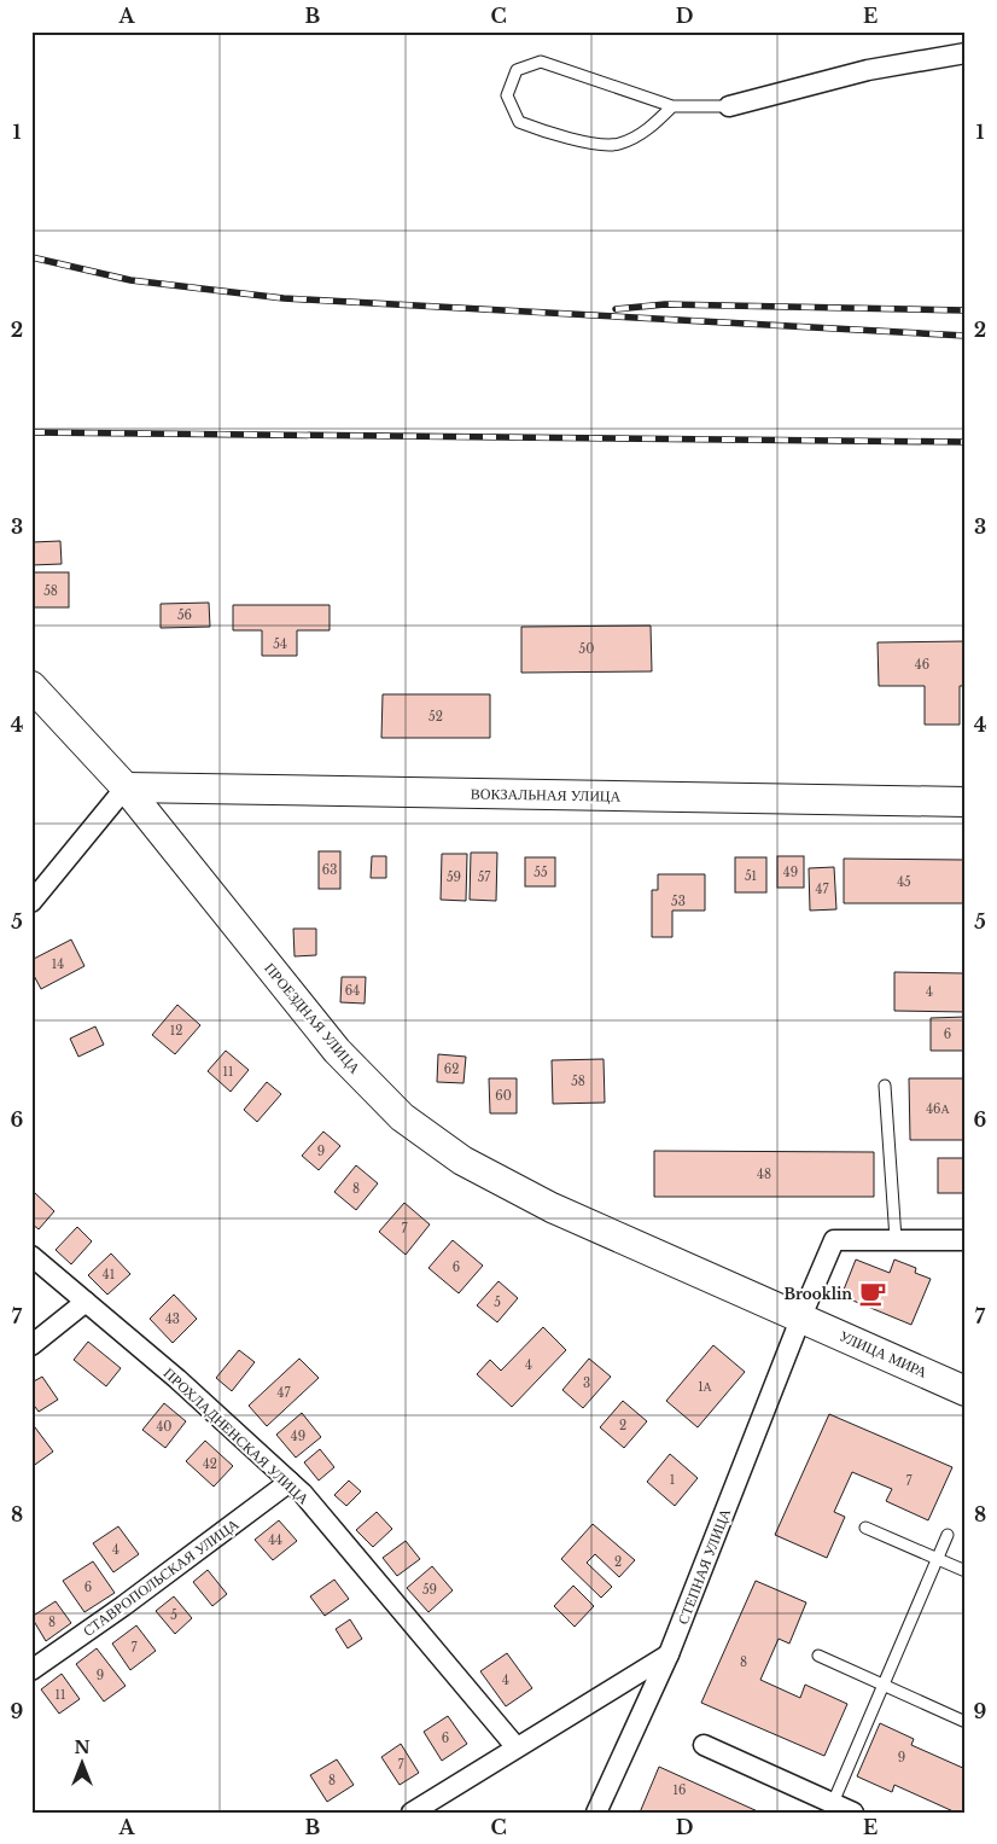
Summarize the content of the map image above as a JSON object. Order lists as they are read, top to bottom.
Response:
{
  "streets": {
    "main road": ["ВОКЗАЛЬНАЯ УЛИЦА", "ПРОЕЗДНАЯ УЛИЦА", "УЛИЦА МИРА"],
    "street": ["ПРОХЛАДНЕНСКАЯ УЛИЦА", "СТЕПНАЯ УЛИЦА", "СТАВРОПОЛЬСКАЯ УЛИЦА"]
  },
  "crossings": [
    ["ВОКЗАЛЬНАЯ УЛИЦА", "ПРОЕЗДНАЯ УЛИЦА"],
    ["ПРОЕЗДНАЯ УЛИЦА", "УЛИЦА МИРА"],
    ["ПРОЕЗДНАЯ УЛИЦА", "СТЕПНАЯ УЛИЦА"],
    ["УЛИЦА МИРА", "СТЕПНАЯ УЛИЦА"],
    ["ПРОХЛАДНЕНСКАЯ УЛИЦА", "СТАВРОПОЛЬСКАЯ УЛИЦА"]
  ],
  "places": {
    "cafe": ["Brooklin"]
  },
  "house_numbers": [
    "58",
    "56",
    "54",
    "50",
    "46",
    "52",
    "63",
    "55",
    "49",
    "51",
    "59",
    "57",
    "45",
    "47",
    "53",
    "14",
    "64",
    "4",
    "12",
    "6",
    "62",
    "11",
    "58",
    "60",
    "46А",
    "9",
    "48",
    "8",
    "7",
    "6",
    "41",
    "5",
    "43",
    "4",
    "3",
    "1А",
    "47",
    "2",
    "40",
    "49",
    "42",
    "1",
    "7",
    "44",
    "4",
    "2",
    "6",
    "59",
    "5",
    "8",
    "7",
    "8",
    "9",
    "4",
    "11",
    "6",
    "9",
    "7",
    "8",
    "16"
  ],
  "north": "top",
  "grid": {
    "columns": [
      "A",
      "B",
      "C",
      "D",
      "E"
    ],
    "rows": [
      "1",
      "2",
      "3",
      "4",
      "5",
      "6",
      "7",
      "8",
      "9"
    ]
  }
}
